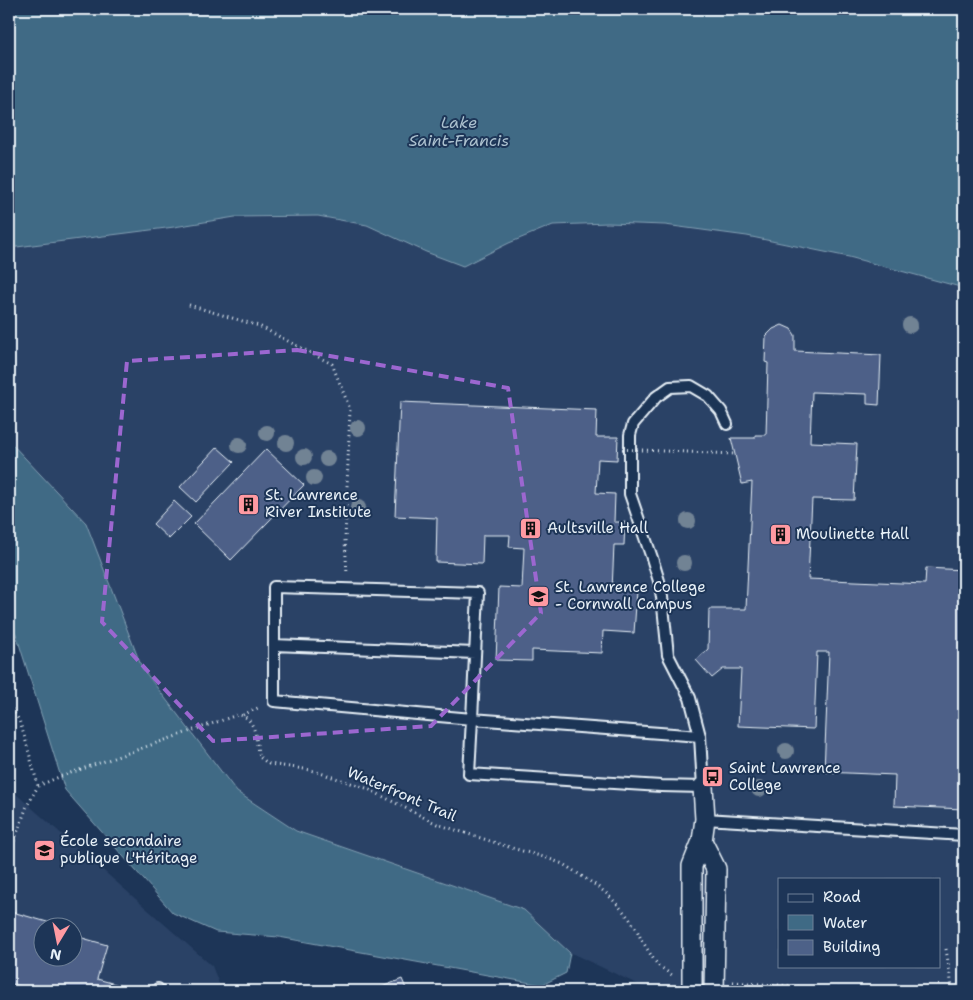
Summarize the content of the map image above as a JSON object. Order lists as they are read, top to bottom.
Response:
{
  "streets": {
    "path": ["Waterfront Trail"]
  },
  "water": ["Lake Saint-Francis"],
  "places": {
    "building": ["St. Lawrence River Institute", "Aultsville Hall", "Moulinette Hall"],
    "school or university": ["St. Lawrence College - Cornwall Campus", "École secondaire publique L'Héritage"],
    "bus stop": ["Saint Lawrence College"]
  },
  "legend": ["Road", "Water", "Building"],
  "north": "bottom"
}
